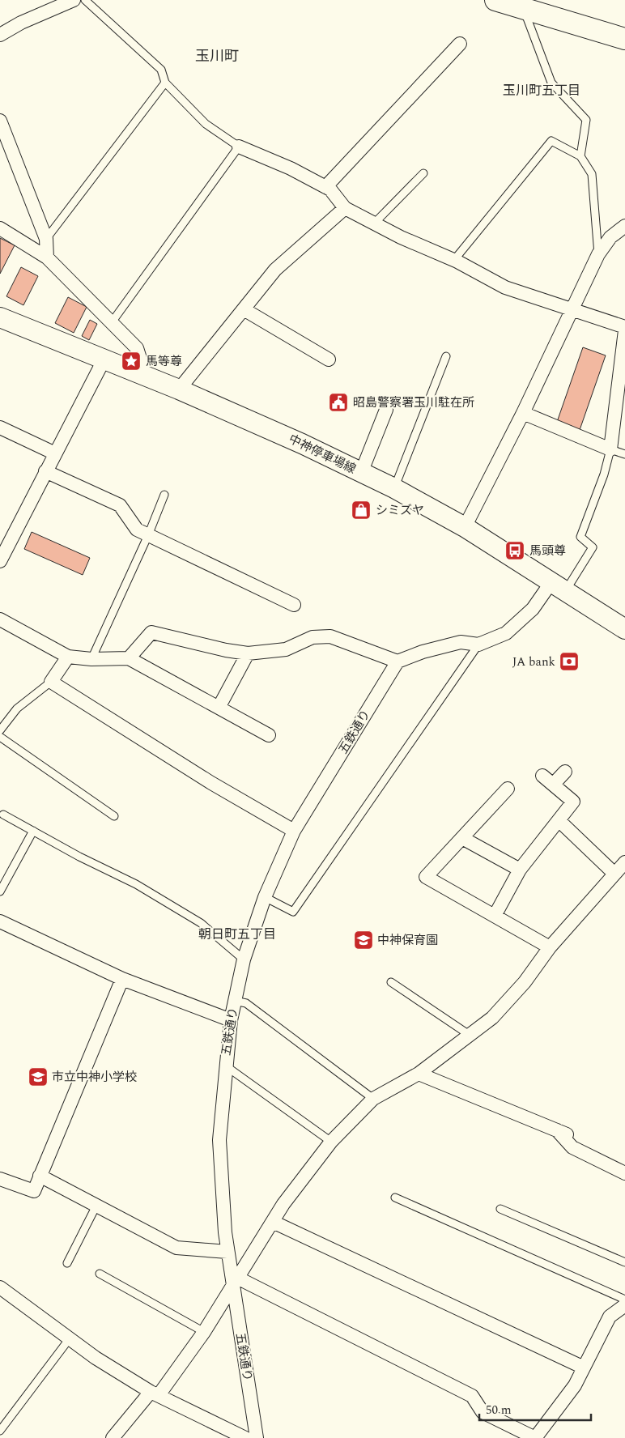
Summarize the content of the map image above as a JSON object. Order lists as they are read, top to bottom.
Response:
{
  "streets": {
    "main road": ["中神停車場線"],
    "street": ["五鉄通り"]
  },
  "districts": ["玉川町", "玉川町五丁目", "朝日町五丁目"],
  "places": {
    "place": ["馬等尊"],
    "public building": ["昭島警察署玉川駐在所"],
    "shop": ["シミズヤ"],
    "bus stop": ["馬頭尊"],
    "bank": ["JA bank"],
    "school or university": ["中神保育園", "市立中神小学校"]
  },
  "scale_bar": "50 m"
}
